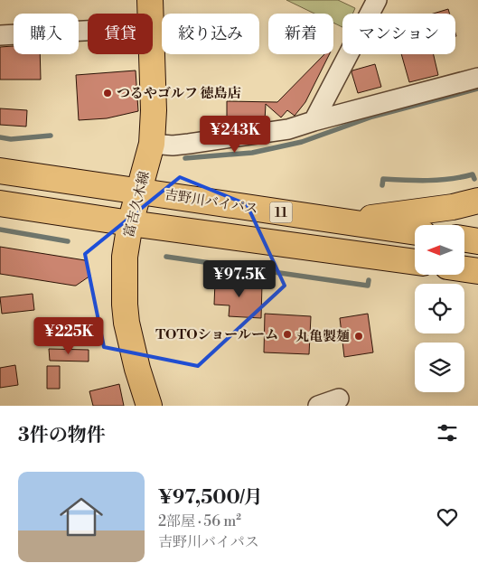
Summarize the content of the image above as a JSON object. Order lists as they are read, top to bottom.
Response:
{
  "streets": {
    "main road": ["吉野川バイパス", "富吉久木線", "11"]
  },
  "crossings": [
    ["吉野川バイパス", "富吉久木線"],
    ["富吉久木線", "11"]
  ],
  "places": ["つるやゴルフ 徳島店", "TOTOショールーム", "丸亀製麺"],
  "north": "left",
  "page": {
    "chip": [
      "購入",
      "賃貸",
      "絞り込み",
      "新着",
      "マンション"
    ],
    "price": ["¥243K", "¥97.5K", "¥225K"],
    "heading": "3件の物件",
    "list": [
      {
        "name": "¥97,500/月",
        "note": "2部屋 · 56 m² · 吉野川バイパス"
      }
    ]
  }
}
